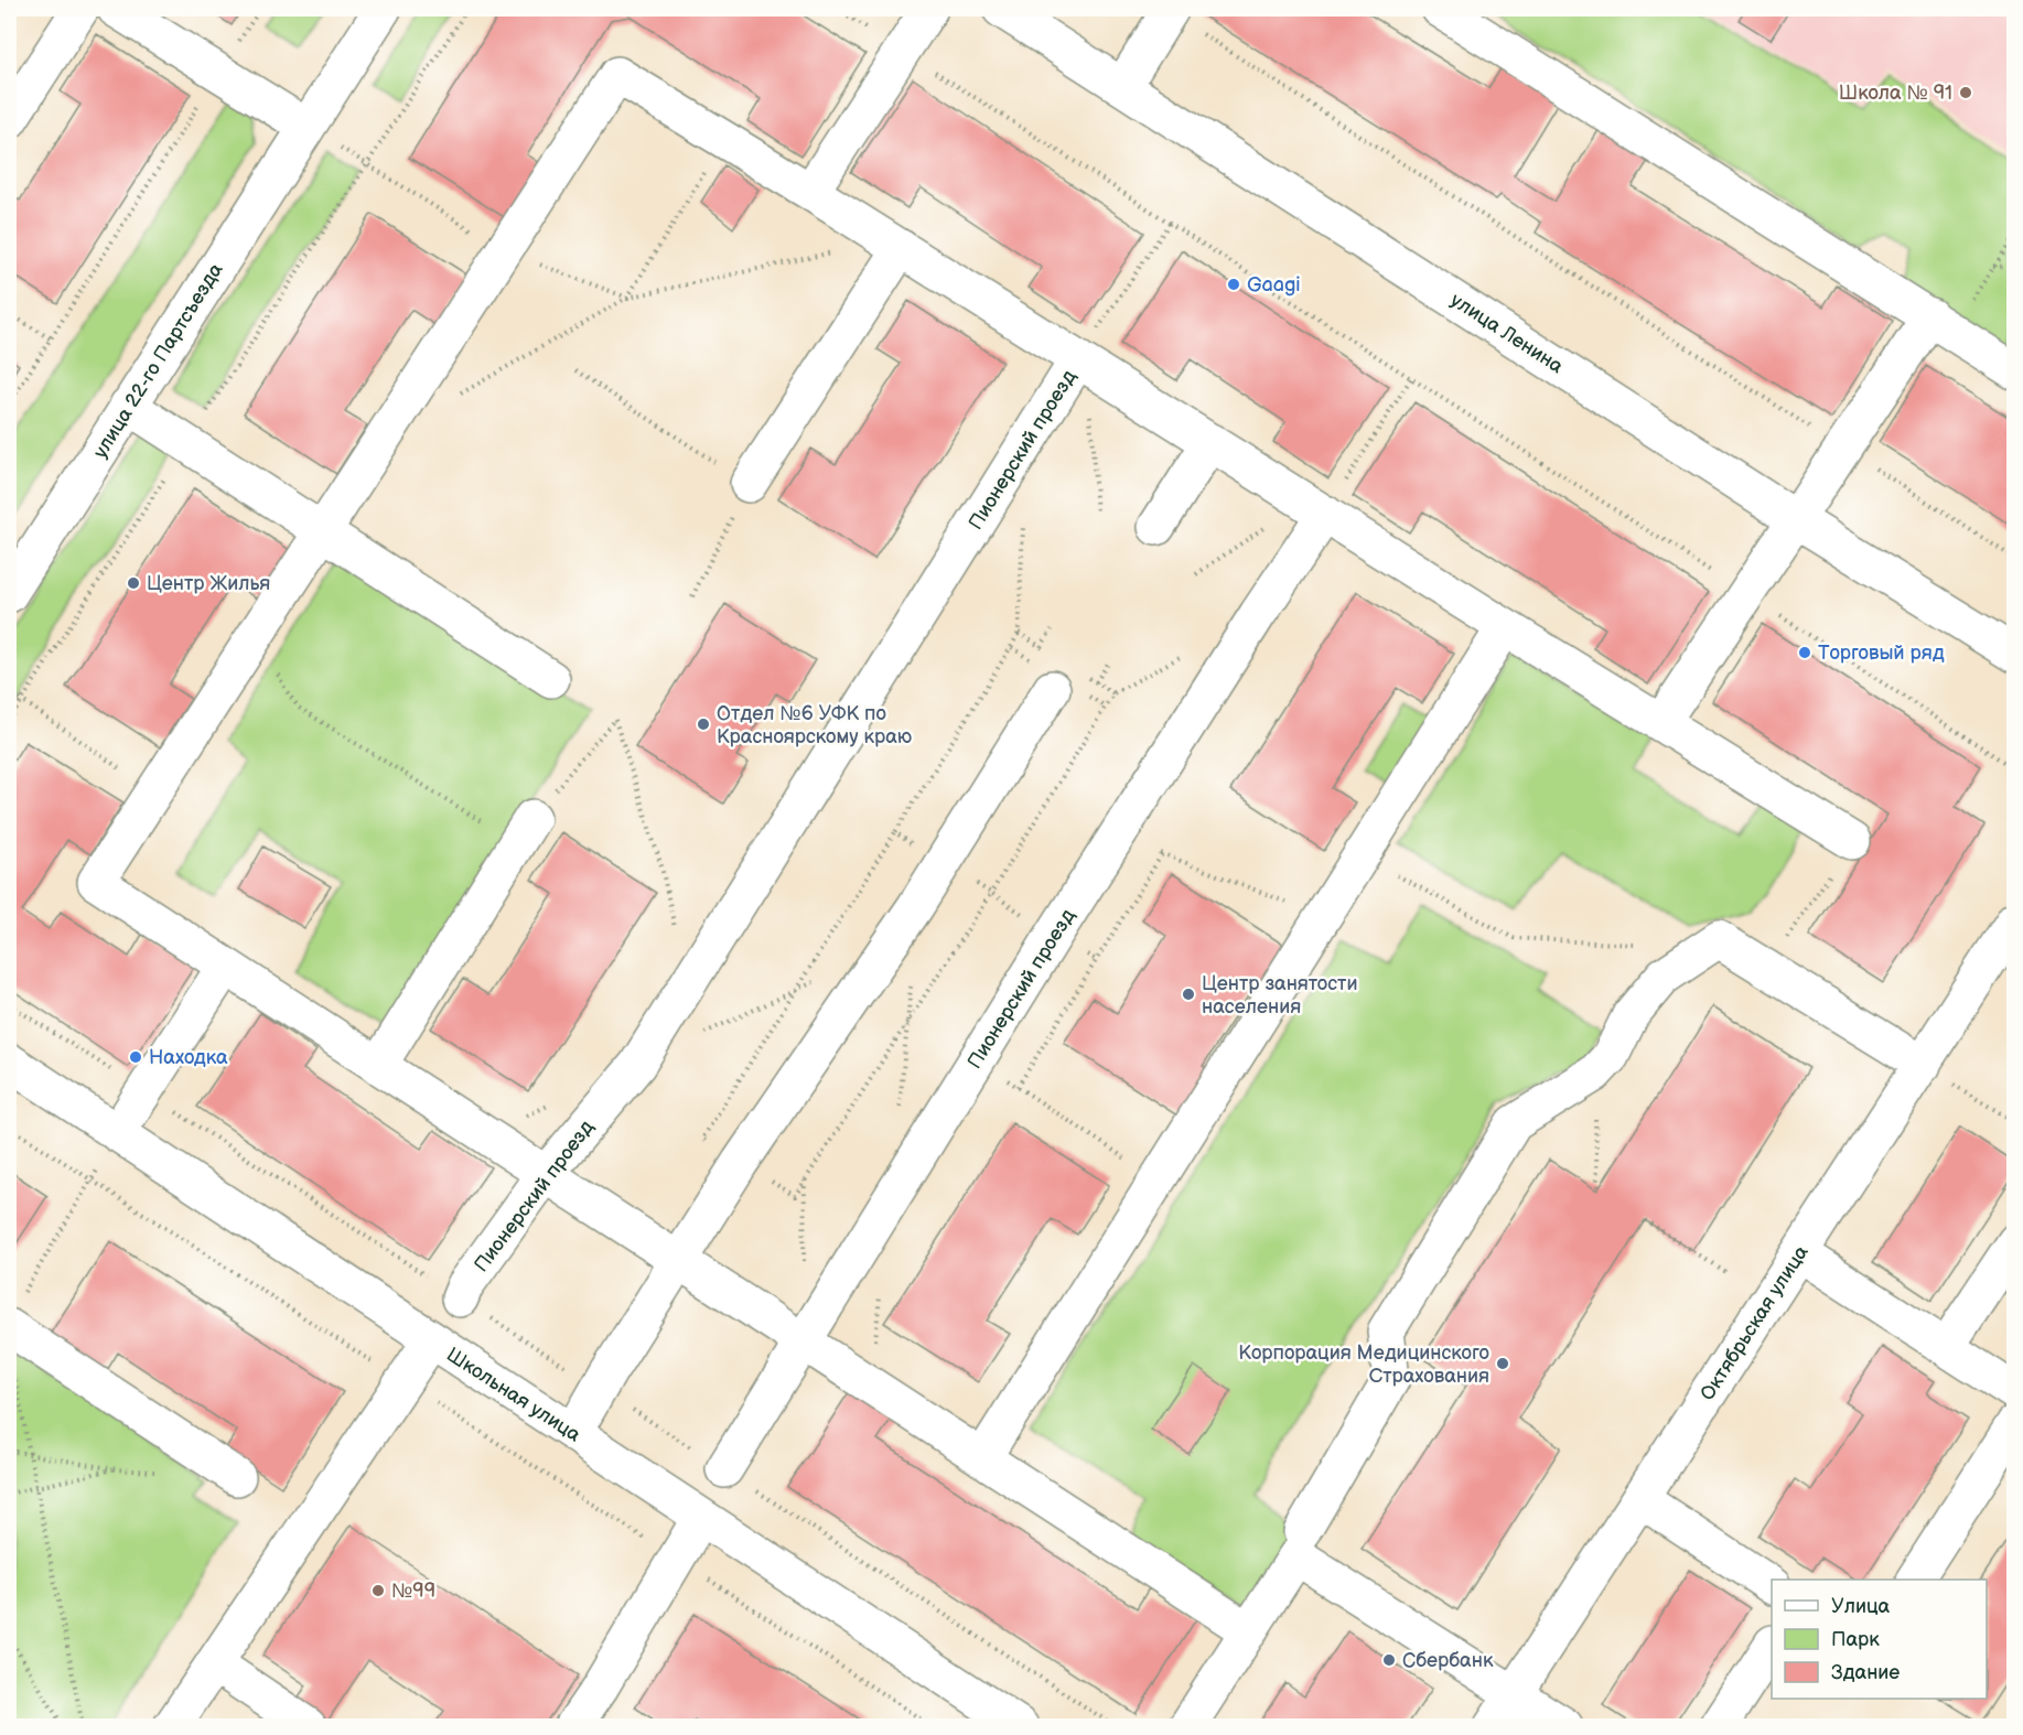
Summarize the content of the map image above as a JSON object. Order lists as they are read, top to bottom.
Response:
{
  "streets": {
    "street": [
      "улица Ленина",
      "улица 22-го Партсъезда",
      "Пионерский проезд",
      "Октябрьская улица",
      "Школьная улица"
    ]
  },
  "places": [
    "Школа № 91",
    "Gaagi",
    "Центр Жилья",
    "Торговый ряд",
    "Отдел №6 УФК по Красноярскому краю",
    "Центр занятости населения",
    "Находка",
    "Корпорация Медицинского Cтрахования",
    "№99",
    "Сбербанк"
  ],
  "legend": ["Улица", "Парк", "Здание"]
}
